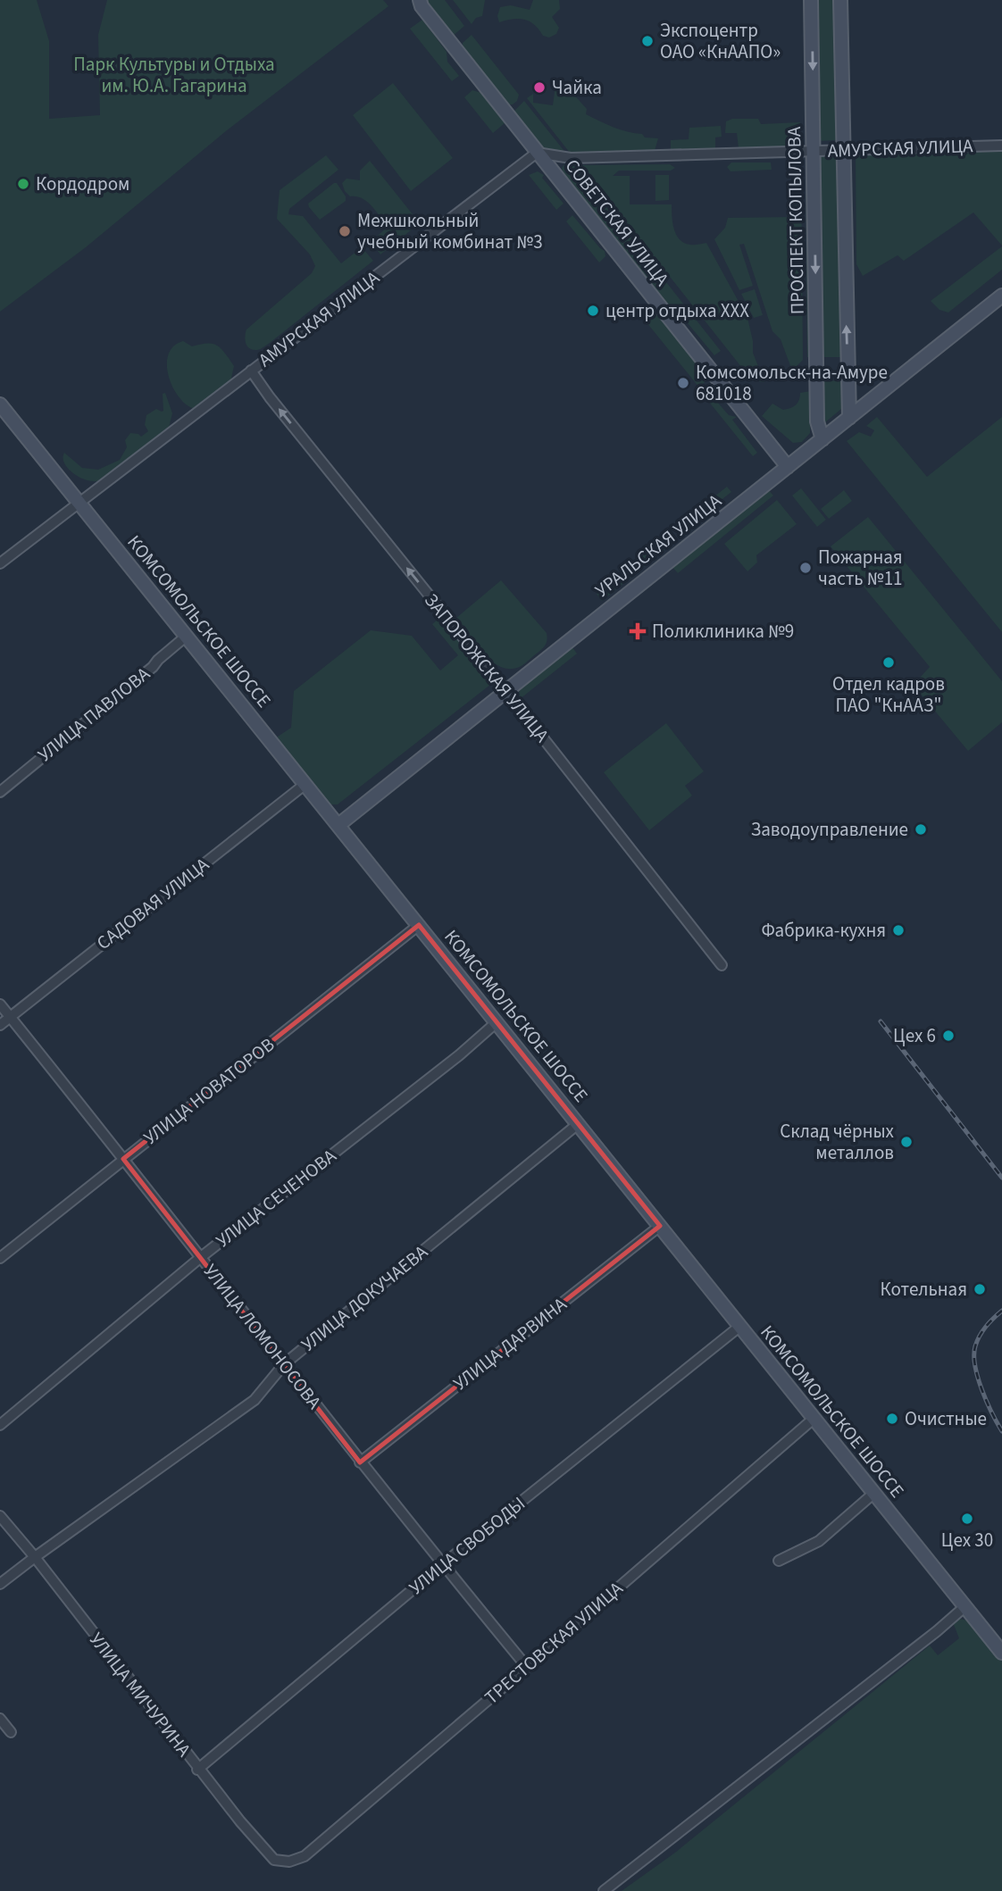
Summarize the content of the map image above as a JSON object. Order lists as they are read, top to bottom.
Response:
{
  "streets": {
    "street": [
      "АМУРСКАЯ УЛИЦА",
      "ПРОСПЕКТ КОПЫЛОВА",
      "СОВЕТСКАЯ УЛИЦА",
      "УРАЛЬСКАЯ УЛИЦА",
      "КОМСОМОЛЬСКОЕ ШОССЕ",
      "ЗАПОРОЖСКАЯ УЛИЦА",
      "УЛИЦА ПАВЛОВА",
      "САДОВАЯ УЛИЦА",
      "УЛИЦА НОВАТОРОВ",
      "УЛИЦА СЕЧЕНОВА",
      "УЛИЦА ДОКУЧАЕВА",
      "УЛИЦА ЛОМОНОСОВА",
      "УЛИЦА ДАРВИНА",
      "УЛИЦА СВОБОДЫ",
      "ТРЕСТОВСКАЯ УЛИЦА",
      "УЛИЦА МИЧУРИНА"
    ]
  },
  "crossings": [
    ["АМУРСКАЯ УЛИЦА", "ПРОСПЕКТ КОПЫЛОВА"],
    ["АМУРСКАЯ УЛИЦА", "СОВЕТСКАЯ УЛИЦА"],
    ["АМУРСКАЯ УЛИЦА", "КОМСОМОЛЬСКОЕ ШОССЕ"],
    ["АМУРСКАЯ УЛИЦА", "ЗАПОРОЖСКАЯ УЛИЦА"],
    ["ПРОСПЕКТ КОПЫЛОВА", "УРАЛЬСКАЯ УЛИЦА"],
    ["СОВЕТСКАЯ УЛИЦА", "УРАЛЬСКАЯ УЛИЦА"],
    ["УРАЛЬСКАЯ УЛИЦА", "КОМСОМОЛЬСКОЕ ШОССЕ"],
    ["УРАЛЬСКАЯ УЛИЦА", "ЗАПОРОЖСКАЯ УЛИЦА"],
    ["КОМСОМОЛЬСКОЕ ШОССЕ", "УЛИЦА ПАВЛОВА"],
    ["КОМСОМОЛЬСКОЕ ШОССЕ", "САДОВАЯ УЛИЦА"],
    ["КОМСОМОЛЬСКОЕ ШОССЕ", "УЛИЦА НОВАТОРОВ"],
    ["КОМСОМОЛЬСКОЕ ШОССЕ", "УЛИЦА СЕЧЕНОВА"],
    ["КОМСОМОЛЬСКОЕ ШОССЕ", "УЛИЦА ДОКУЧАЕВА"],
    ["КОМСОМОЛЬСКОЕ ШОССЕ", "УЛИЦА ДАРВИНА"],
    ["КОМСОМОЛЬСКОЕ ШОССЕ", "УЛИЦА СВОБОДЫ"],
    ["КОМСОМОЛЬСКОЕ ШОССЕ", "ТРЕСТОВСКАЯ УЛИЦА"],
    ["САДОВАЯ УЛИЦА", "УЛИЦА ЛОМОНОСОВА"],
    ["УЛИЦА НОВАТОРОВ", "УЛИЦА ЛОМОНОСОВА"],
    ["УЛИЦА СЕЧЕНОВА", "УЛИЦА ЛОМОНОСОВА"],
    ["УЛИЦА ДОКУЧАЕВА", "УЛИЦА ЛОМОНОСОВА"],
    ["УЛИЦА ДОКУЧАЕВА", "УЛИЦА МИЧУРИНА"],
    ["УЛИЦА ЛОМОНОСОВА", "УЛИЦА ДАРВИНА"],
    ["УЛИЦА ЛОМОНОСОВА", "УЛИЦА СВОБОДЫ"],
    ["УЛИЦА ЛОМОНОСОВА", "ТРЕСТОВСКАЯ УЛИЦА"],
    ["УЛИЦА СВОБОДЫ", "УЛИЦА МИЧУРИНА"],
    ["ТРЕСТОВСКАЯ УЛИЦА", "УЛИЦА МИЧУРИНА"]
  ],
  "one_way": ["ЗАПОРОЖСКАЯ УЛИЦА"],
  "parks": ["Парк Культуры и Отдыха им. Ю.А. Гагарина"],
  "places": {
    "other": [
      "Экспоцентр ОАО «КнААПО»",
      "Чайка",
      "Кордодром",
      "Межшкольный учебный комбинат №3",
      "центр отдыха ХХХ",
      "Комсомольск-на-Амуре 681018",
      "Пожарная часть №11",
      "Отдел кадров ПАО \"КнААЗ\"",
      "Заводоуправление",
      "Фабрика-кухня",
      "Цех 6",
      "Склад чёрных металлов",
      "Котельная",
      "Очистные",
      "Цех 30"
    ],
    "health": ["Поликлиника №9"]
  }
}
